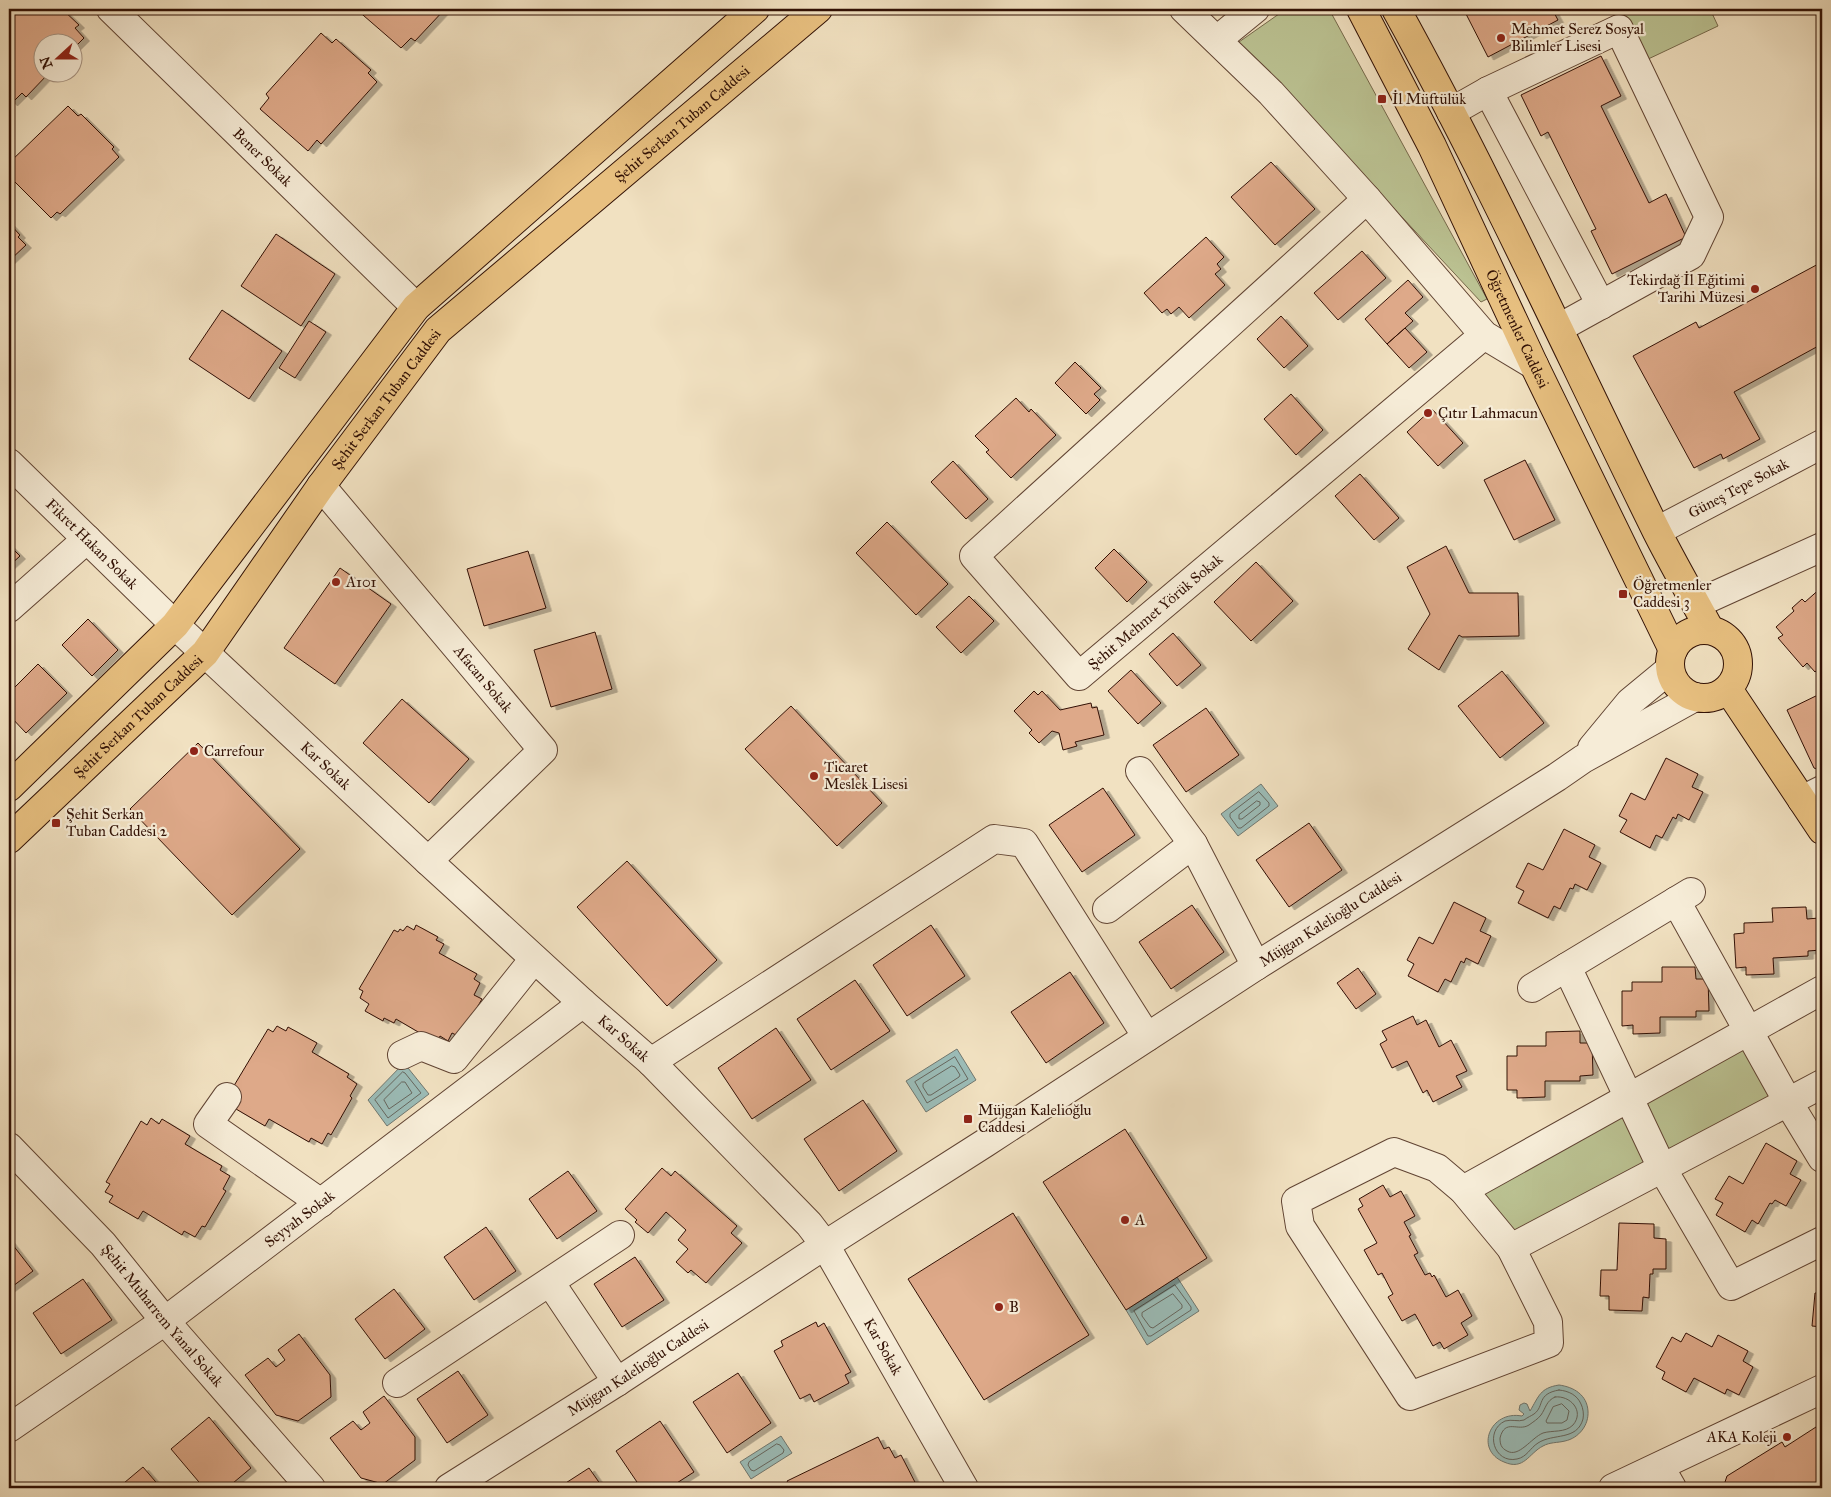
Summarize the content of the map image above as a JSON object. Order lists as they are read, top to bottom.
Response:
{
  "streets": {
    "main road": ["Şehit Serkan Tuban Caddesi", "Öğretmenler Caddesi"],
    "street": [
      "Bener Sokak",
      "Güneş Tepe Sokak",
      "Fikret Hakan Sokak",
      "Şehit Mehmet Yörük Sokak",
      "Afacan Sokak",
      "Kar Sokak",
      "Müjgan Kalelioğlu Caddesi",
      "Seyyah Sokak",
      "Şehit Muharrem Yanal Sokak"
    ]
  },
  "crossings": [
    ["Şehit Serkan Tuban Caddesi", "Fikret Hakan Sokak"],
    ["Şehit Serkan Tuban Caddesi", "Afacan Sokak"],
    ["Şehit Serkan Tuban Caddesi", "Kar Sokak"],
    ["Öğretmenler Caddesi", "Müjgan Kalelioğlu Caddesi"],
    ["Fikret Hakan Sokak", "Kar Sokak"],
    ["Afacan Sokak", "Kar Sokak"],
    ["Kar Sokak", "Müjgan Kalelioğlu Caddesi"],
    ["Kar Sokak", "Seyyah Sokak"],
    ["Seyyah Sokak", "Şehit Muharrem Yanal Sokak"]
  ],
  "places": {
    "other": [
      "Mehmet Serez Sosyal Bilimler Lisesi",
      "Tekirdağ İl Eğitimi Tarihi Müzesi",
      "Çıtır Lahmacun",
      "A101",
      "Carrefour",
      "Ticaret Meslek Lisesi",
      "A",
      "B",
      "AKA Koleji"
    ],
    "transit": [
      "İl Müftülük",
      "Öğretmenler Caddesi 3",
      "Şehit Serkan Tuban Caddesi 2",
      "Müjgan Kalelioğlu Caddesi"
    ]
  },
  "north": "left"
}
